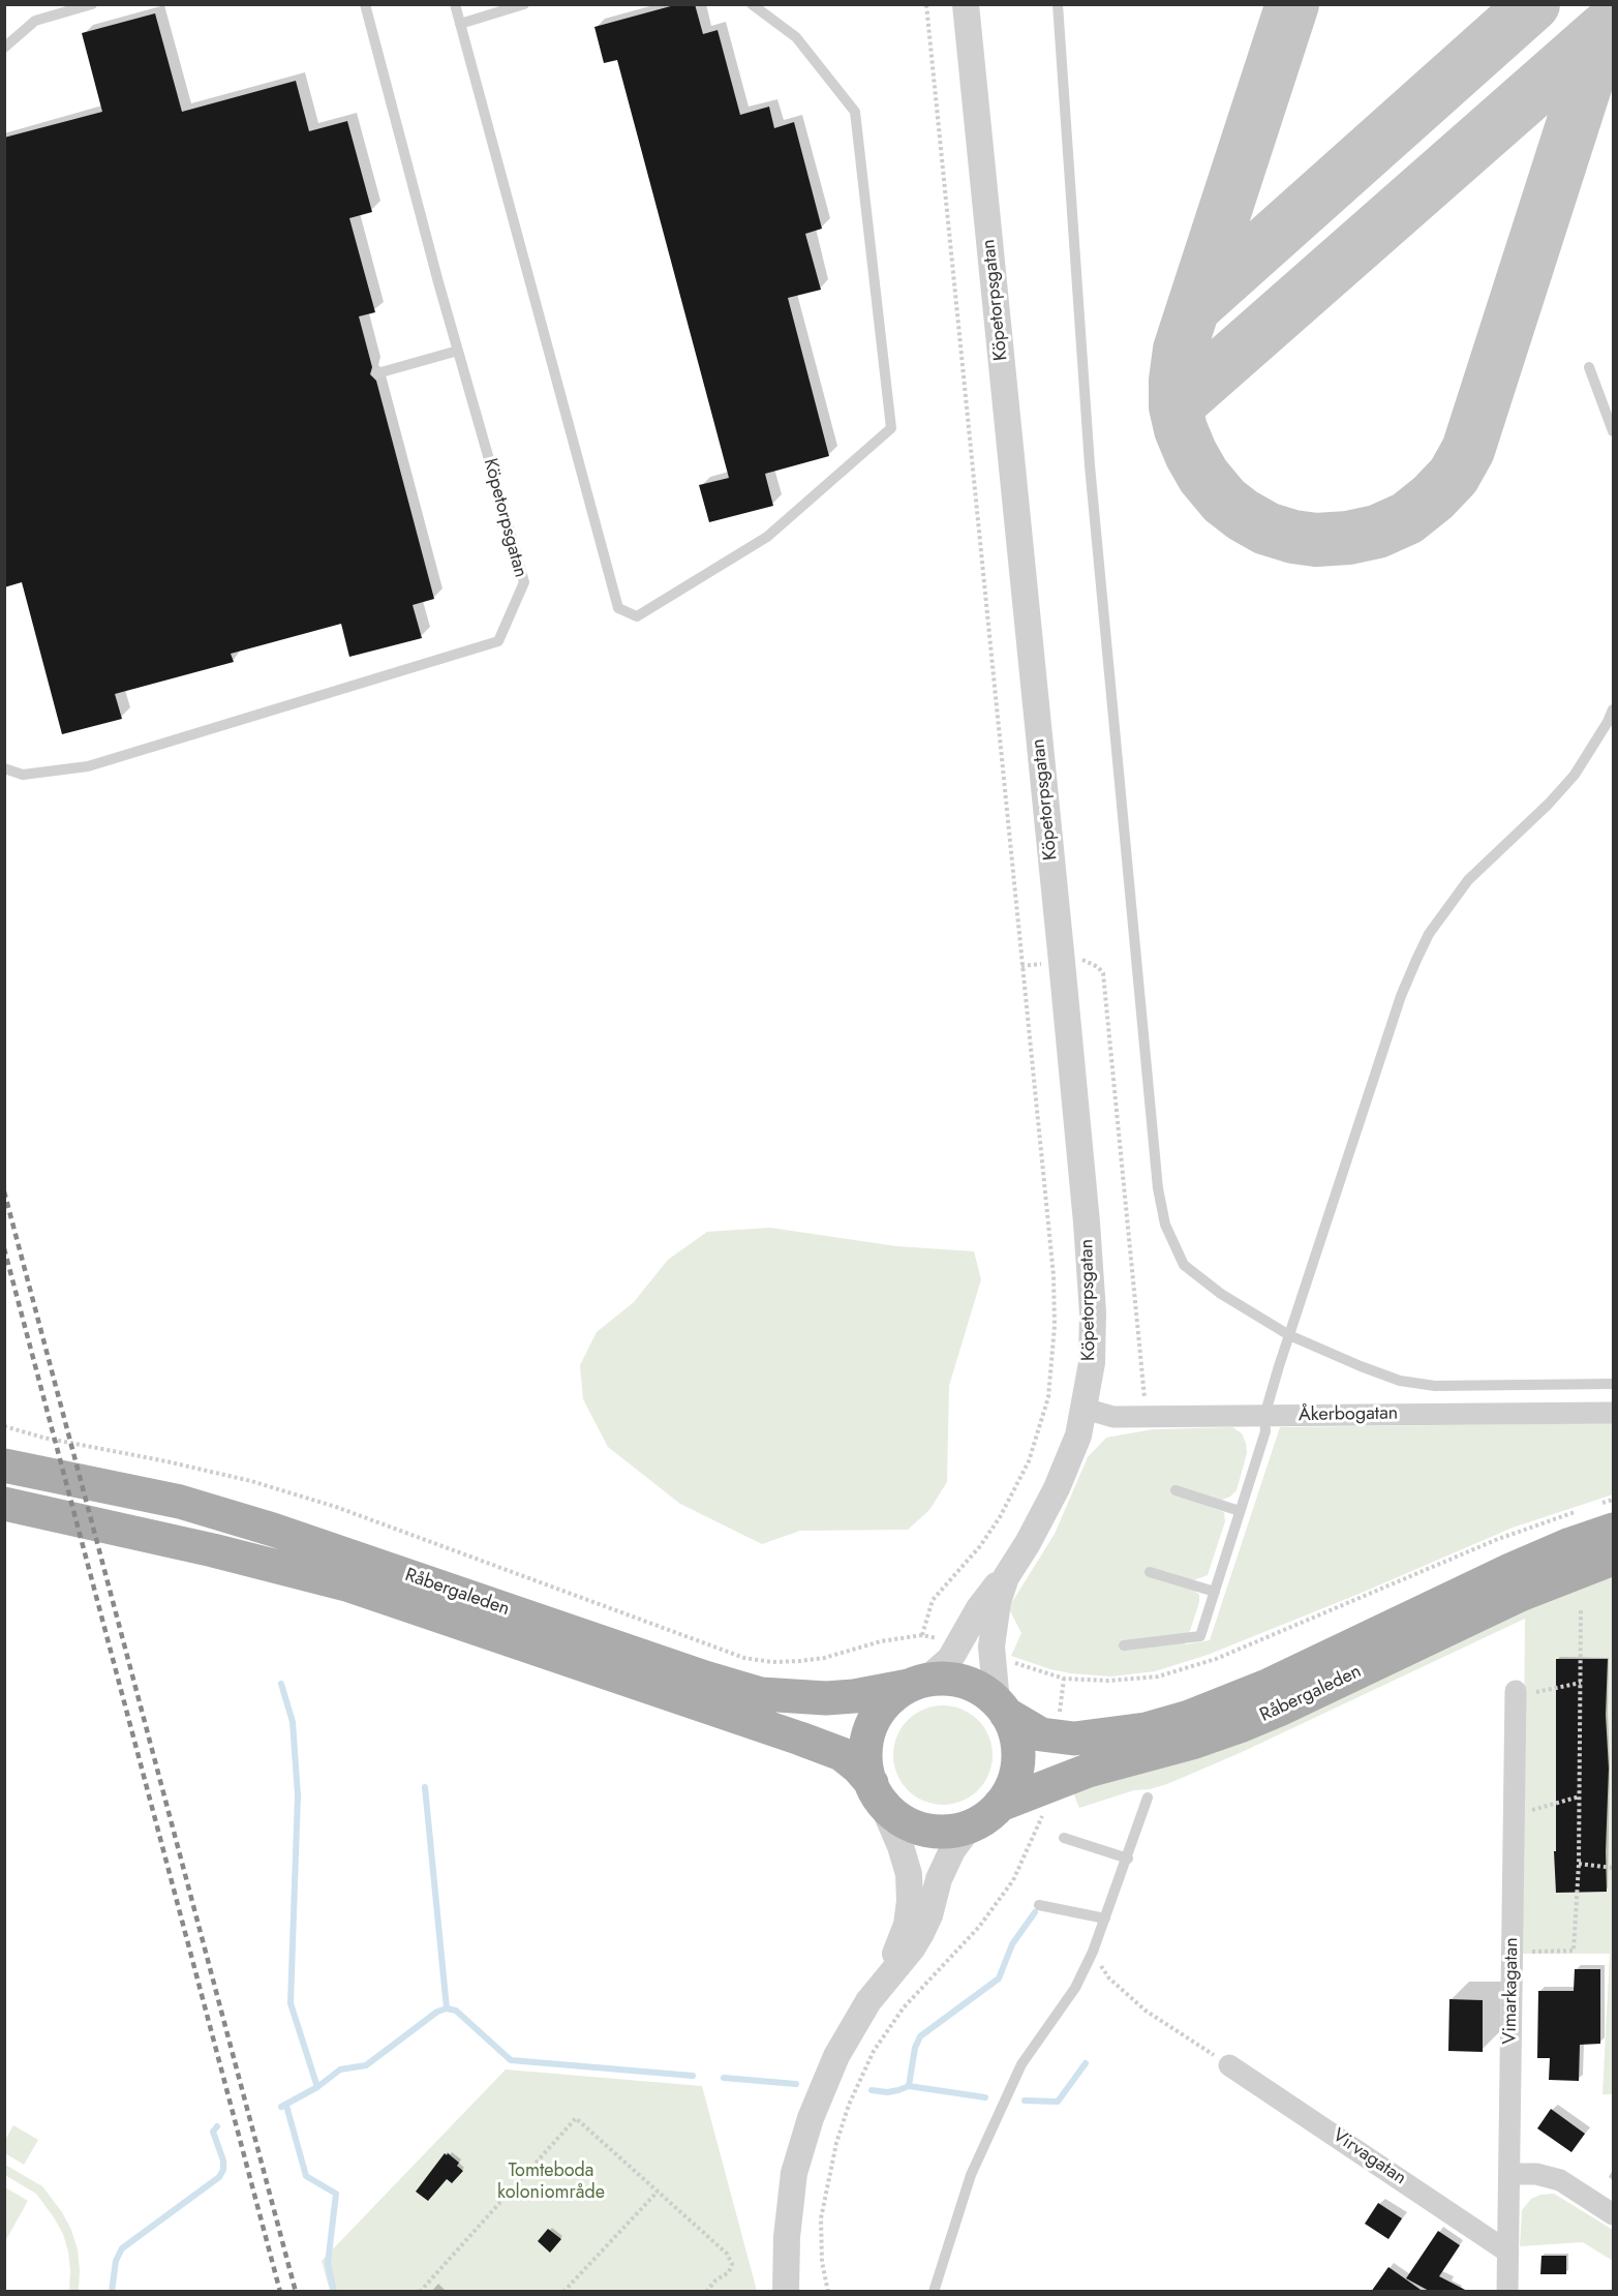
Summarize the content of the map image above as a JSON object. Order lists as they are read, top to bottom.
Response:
{
  "streets": {
    "main road": ["Råbergaleden"],
    "street": [
      "Köpetorpsgatan",
      "Åkerbogatan",
      "Vimarkagatan",
      "Virvagatan"
    ]
  },
  "crossings": [
    ["Köpetorpsgatan", "Åkerbogatan"],
    ["Köpetorpsgatan", "Råbergaleden"],
    ["Vimarkagatan", "Virvagatan"]
  ],
  "parks": ["Tomteboda koloniområde"]
}
